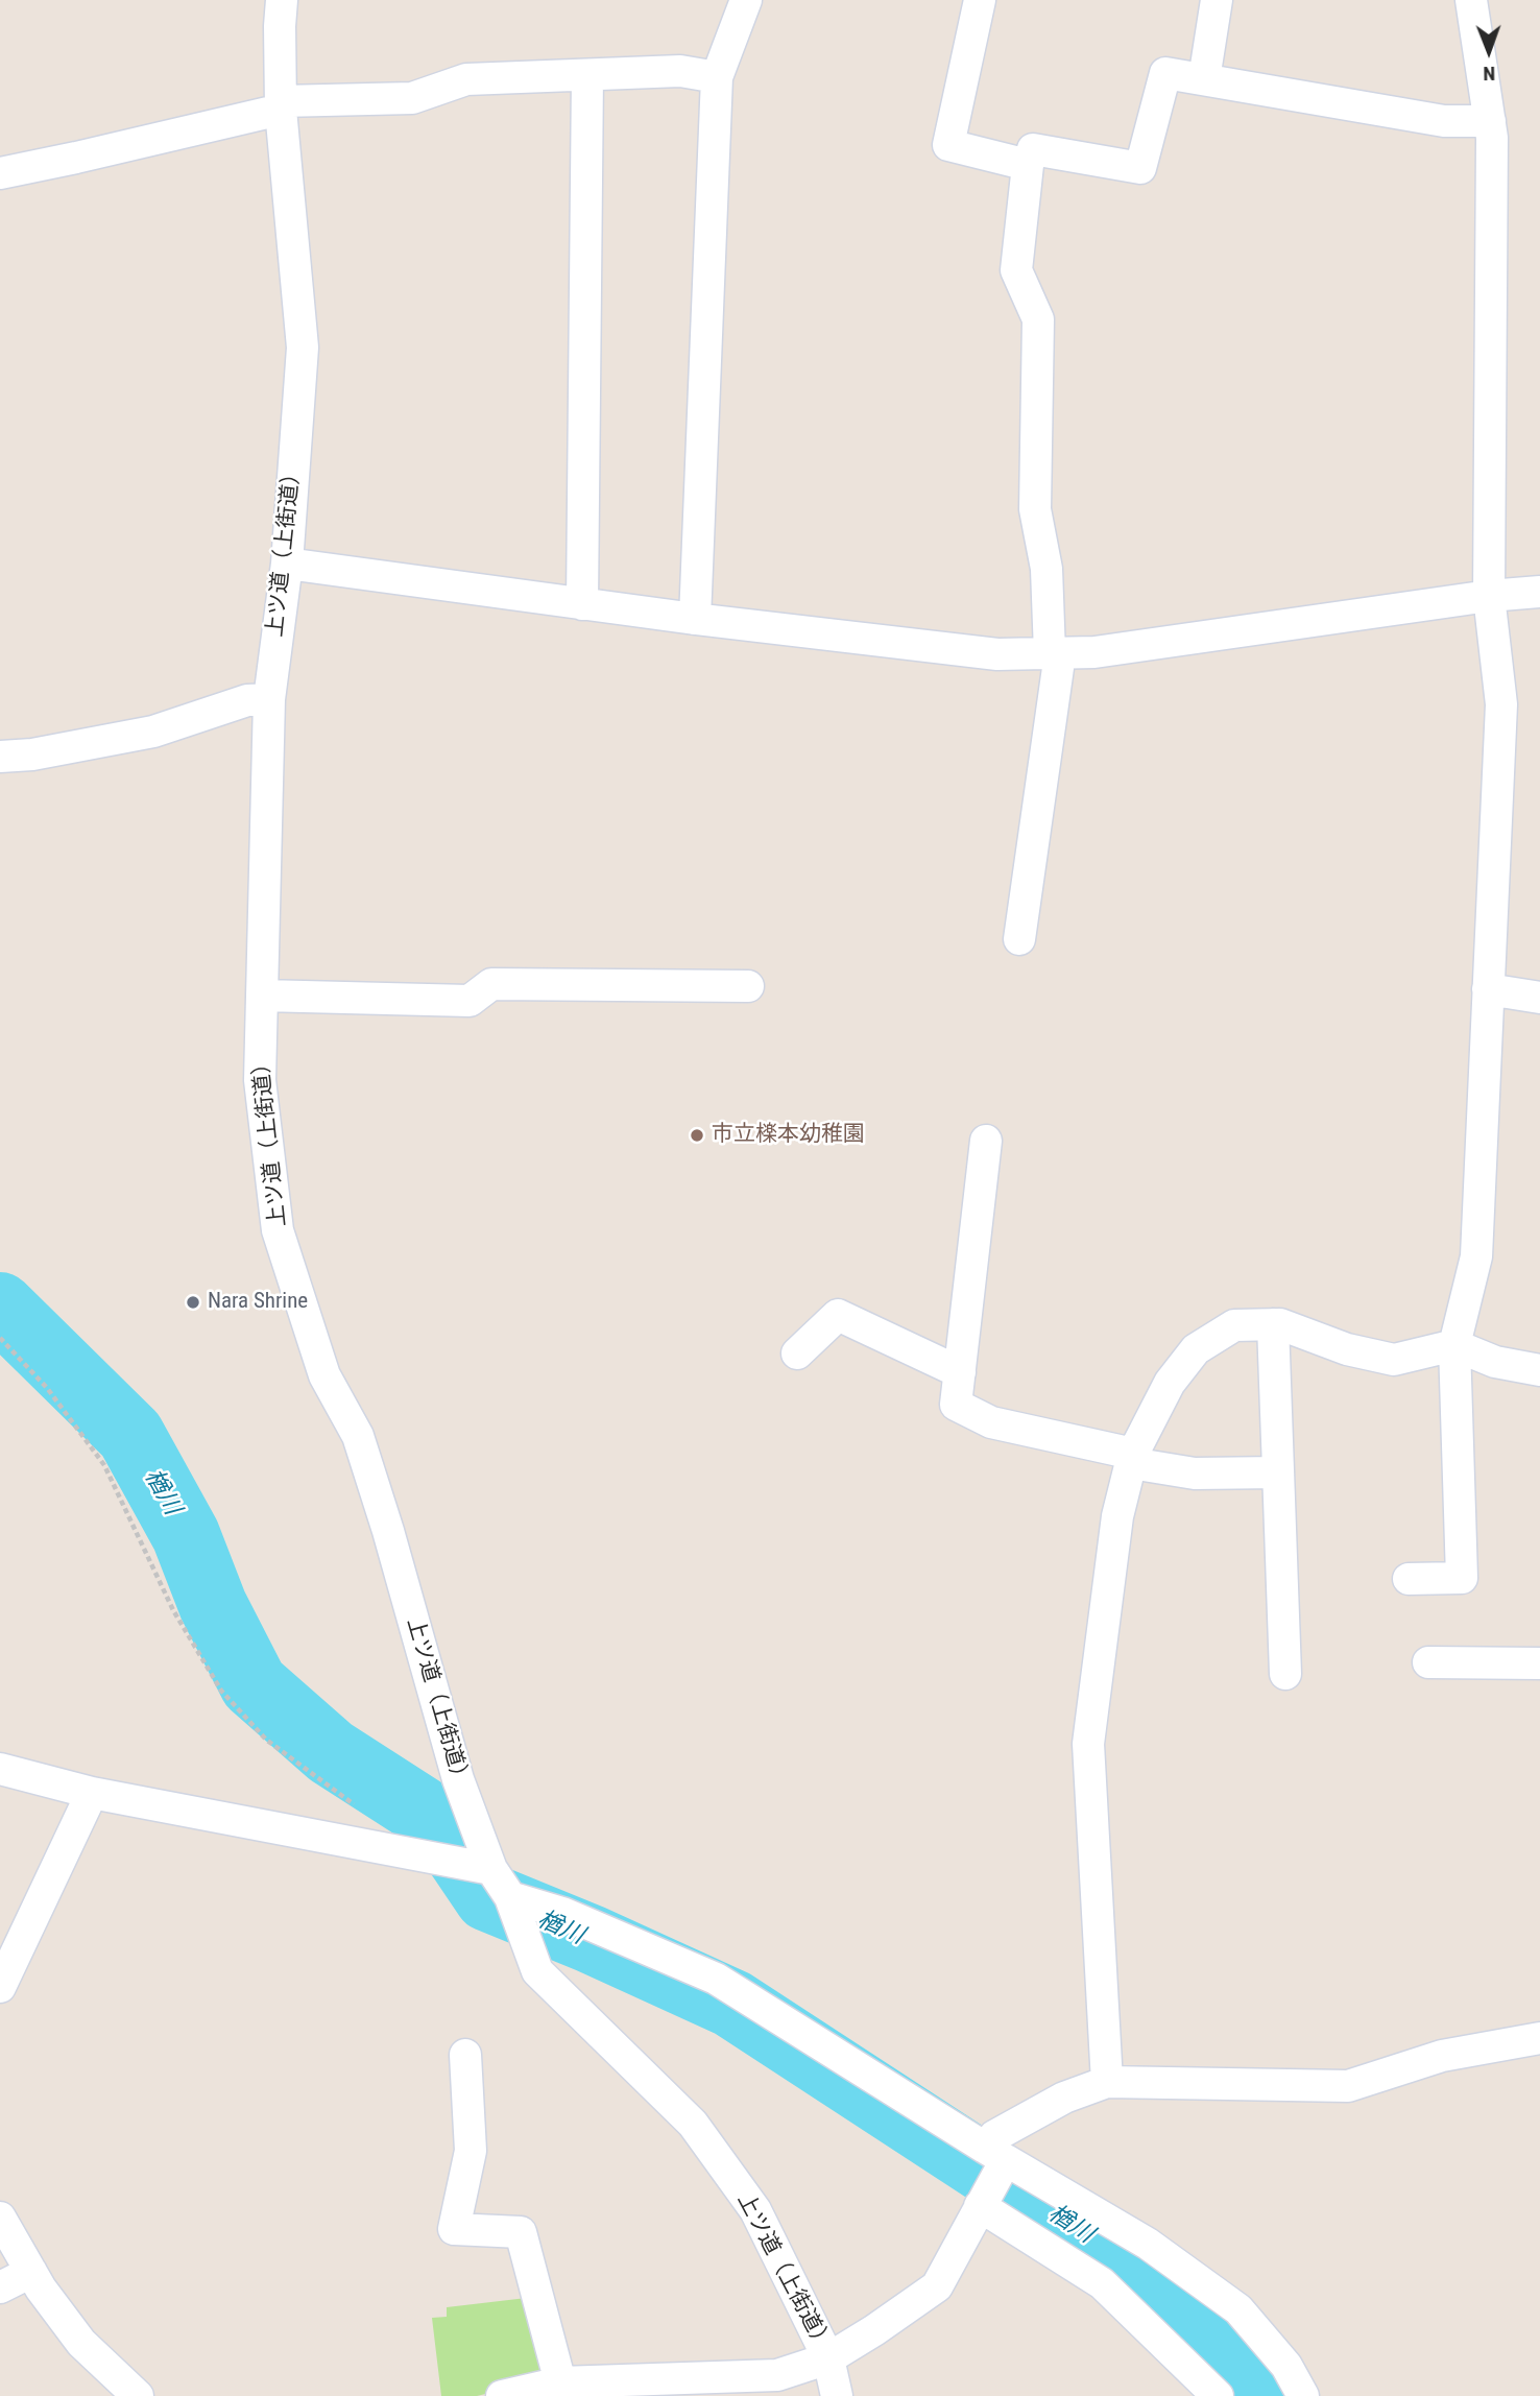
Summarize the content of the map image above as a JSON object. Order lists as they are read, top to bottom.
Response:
{
  "streets": {
    "street": ["上ツ道（上街道）"]
  },
  "water": ["楢川"],
  "places": ["市立檪本幼稚園", "Nara Shrine"],
  "north": "bottom"
}
